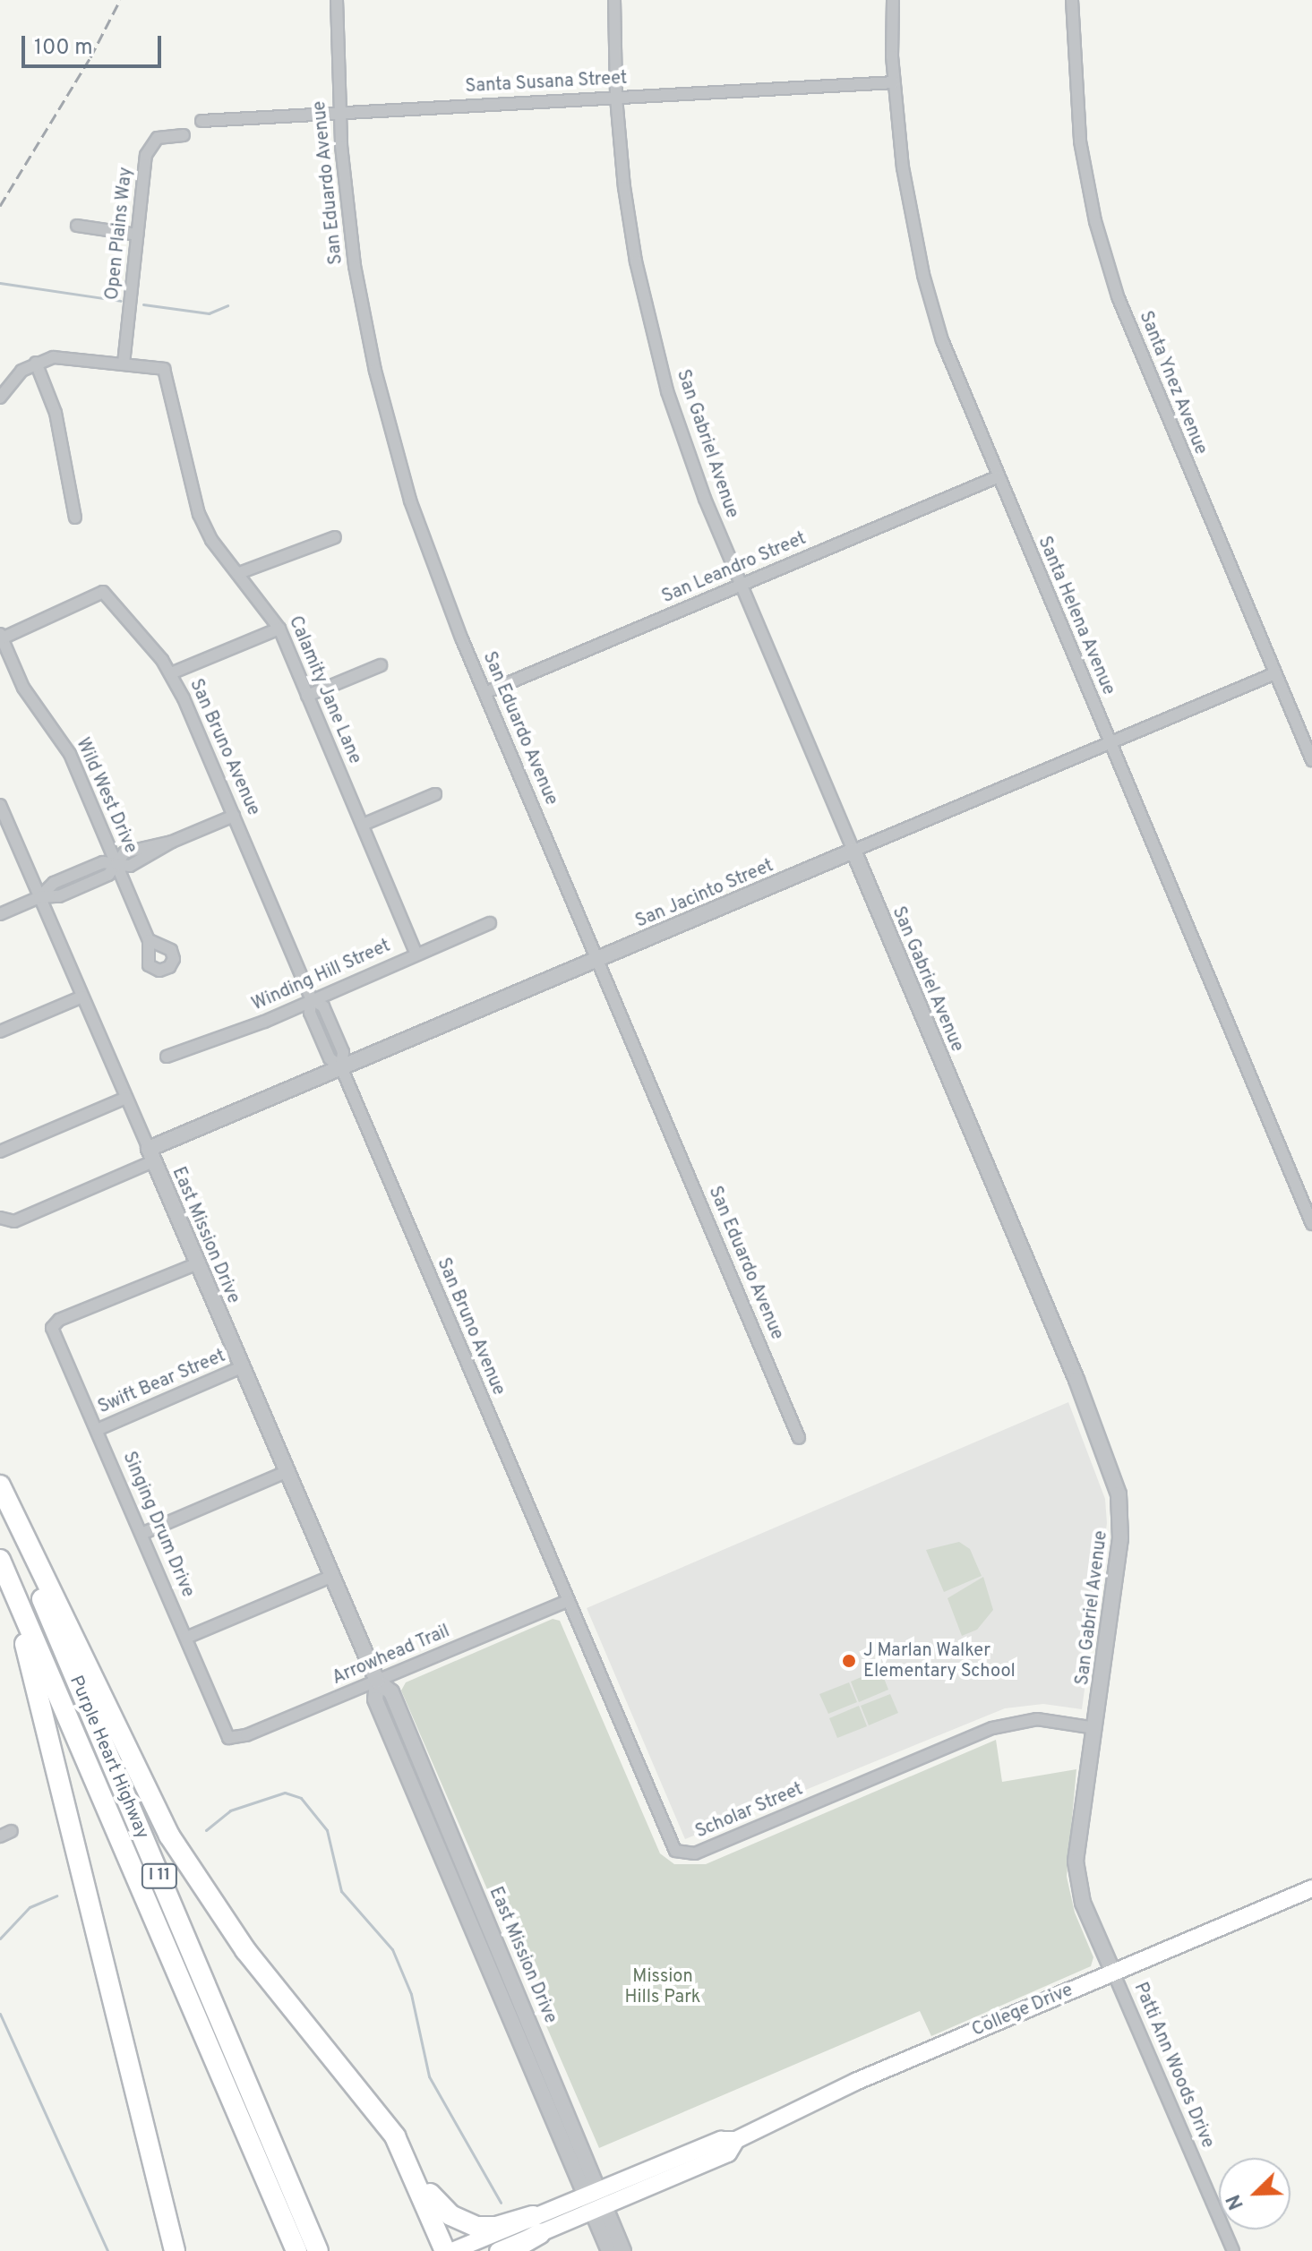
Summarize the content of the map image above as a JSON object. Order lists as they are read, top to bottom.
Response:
{
  "streets": {
    "highway": ["Purple Heart Highway", "I 11"],
    "main road": ["College Drive"],
    "street": [
      "Santa Susana Street",
      "San Eduardo Avenue",
      "Open Plains Way",
      "Santa Ynez Avenue",
      "San Gabriel Avenue",
      "San Leandro Street",
      "Santa Helena Avenue",
      "Calamity Jane Lane",
      "San Bruno Avenue",
      "Wild West Drive",
      "San Jacinto Street",
      "Winding Hill Street",
      "East Mission Drive",
      "Swift Bear Street",
      "Singing Drum Drive",
      "Arrowhead Trail",
      "Scholar Street",
      "Patti Ann Woods Drive"
    ]
  },
  "crossings": [
    ["Santa Susana Street", "San Eduardo Avenue"],
    ["Santa Susana Street", "San Gabriel Avenue"],
    ["Santa Susana Street", "Santa Helena Avenue"],
    ["San Eduardo Avenue", "San Leandro Street"],
    ["San Eduardo Avenue", "San Jacinto Street"],
    ["Open Plains Way", "Calamity Jane Lane"],
    ["Santa Ynez Avenue", "San Jacinto Street"],
    ["San Gabriel Avenue", "San Leandro Street"],
    ["San Gabriel Avenue", "San Jacinto Street"],
    ["San Gabriel Avenue", "Scholar Street"],
    ["San Gabriel Avenue", "College Drive"],
    ["San Gabriel Avenue", "Patti Ann Woods Drive"],
    ["San Leandro Street", "Santa Helena Avenue"],
    ["Santa Helena Avenue", "San Jacinto Street"],
    ["Calamity Jane Lane", "Winding Hill Street"],
    ["San Bruno Avenue", "Wild West Drive"],
    ["San Bruno Avenue", "San Jacinto Street"],
    ["San Bruno Avenue", "Winding Hill Street"],
    ["San Bruno Avenue", "Arrowhead Trail"],
    ["San Bruno Avenue", "Scholar Street"],
    ["San Jacinto Street", "East Mission Drive"],
    ["East Mission Drive", "Swift Bear Street"],
    ["East Mission Drive", "Singing Drum Drive"],
    ["East Mission Drive", "Arrowhead Trail"],
    ["East Mission Drive", "College Drive"],
    ["Swift Bear Street", "Singing Drum Drive"],
    ["Singing Drum Drive", "Arrowhead Trail"],
    ["Arrowhead Trail", "Scholar Street"],
    ["College Drive", "Patti Ann Woods Drive"]
  ],
  "parks": ["Mission Hills Park"],
  "places": ["J Marlan Walker Elementary School"],
  "scale_bar": "100 m",
  "north": "bottom left"
}
